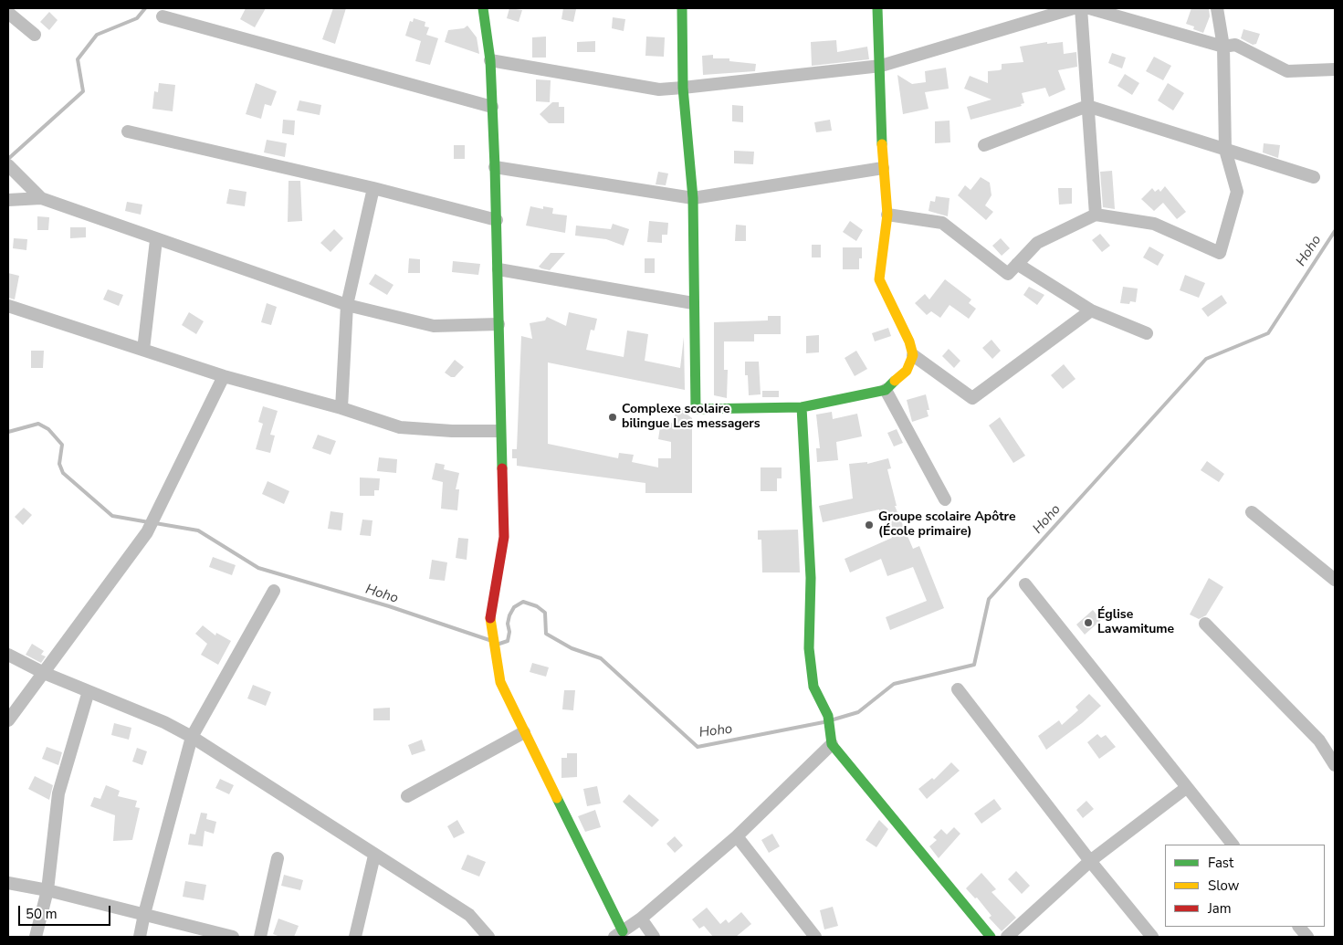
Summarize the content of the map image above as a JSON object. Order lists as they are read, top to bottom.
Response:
{
  "water": ["Hoho"],
  "places": ["Complexe scolaire bilingue Les messagers", "Groupe scolaire Apôtre (École primaire)", "Église Lawamitume"],
  "legend": ["Fast", "Slow", "Jam"],
  "scale_bar": "50 m"
}
